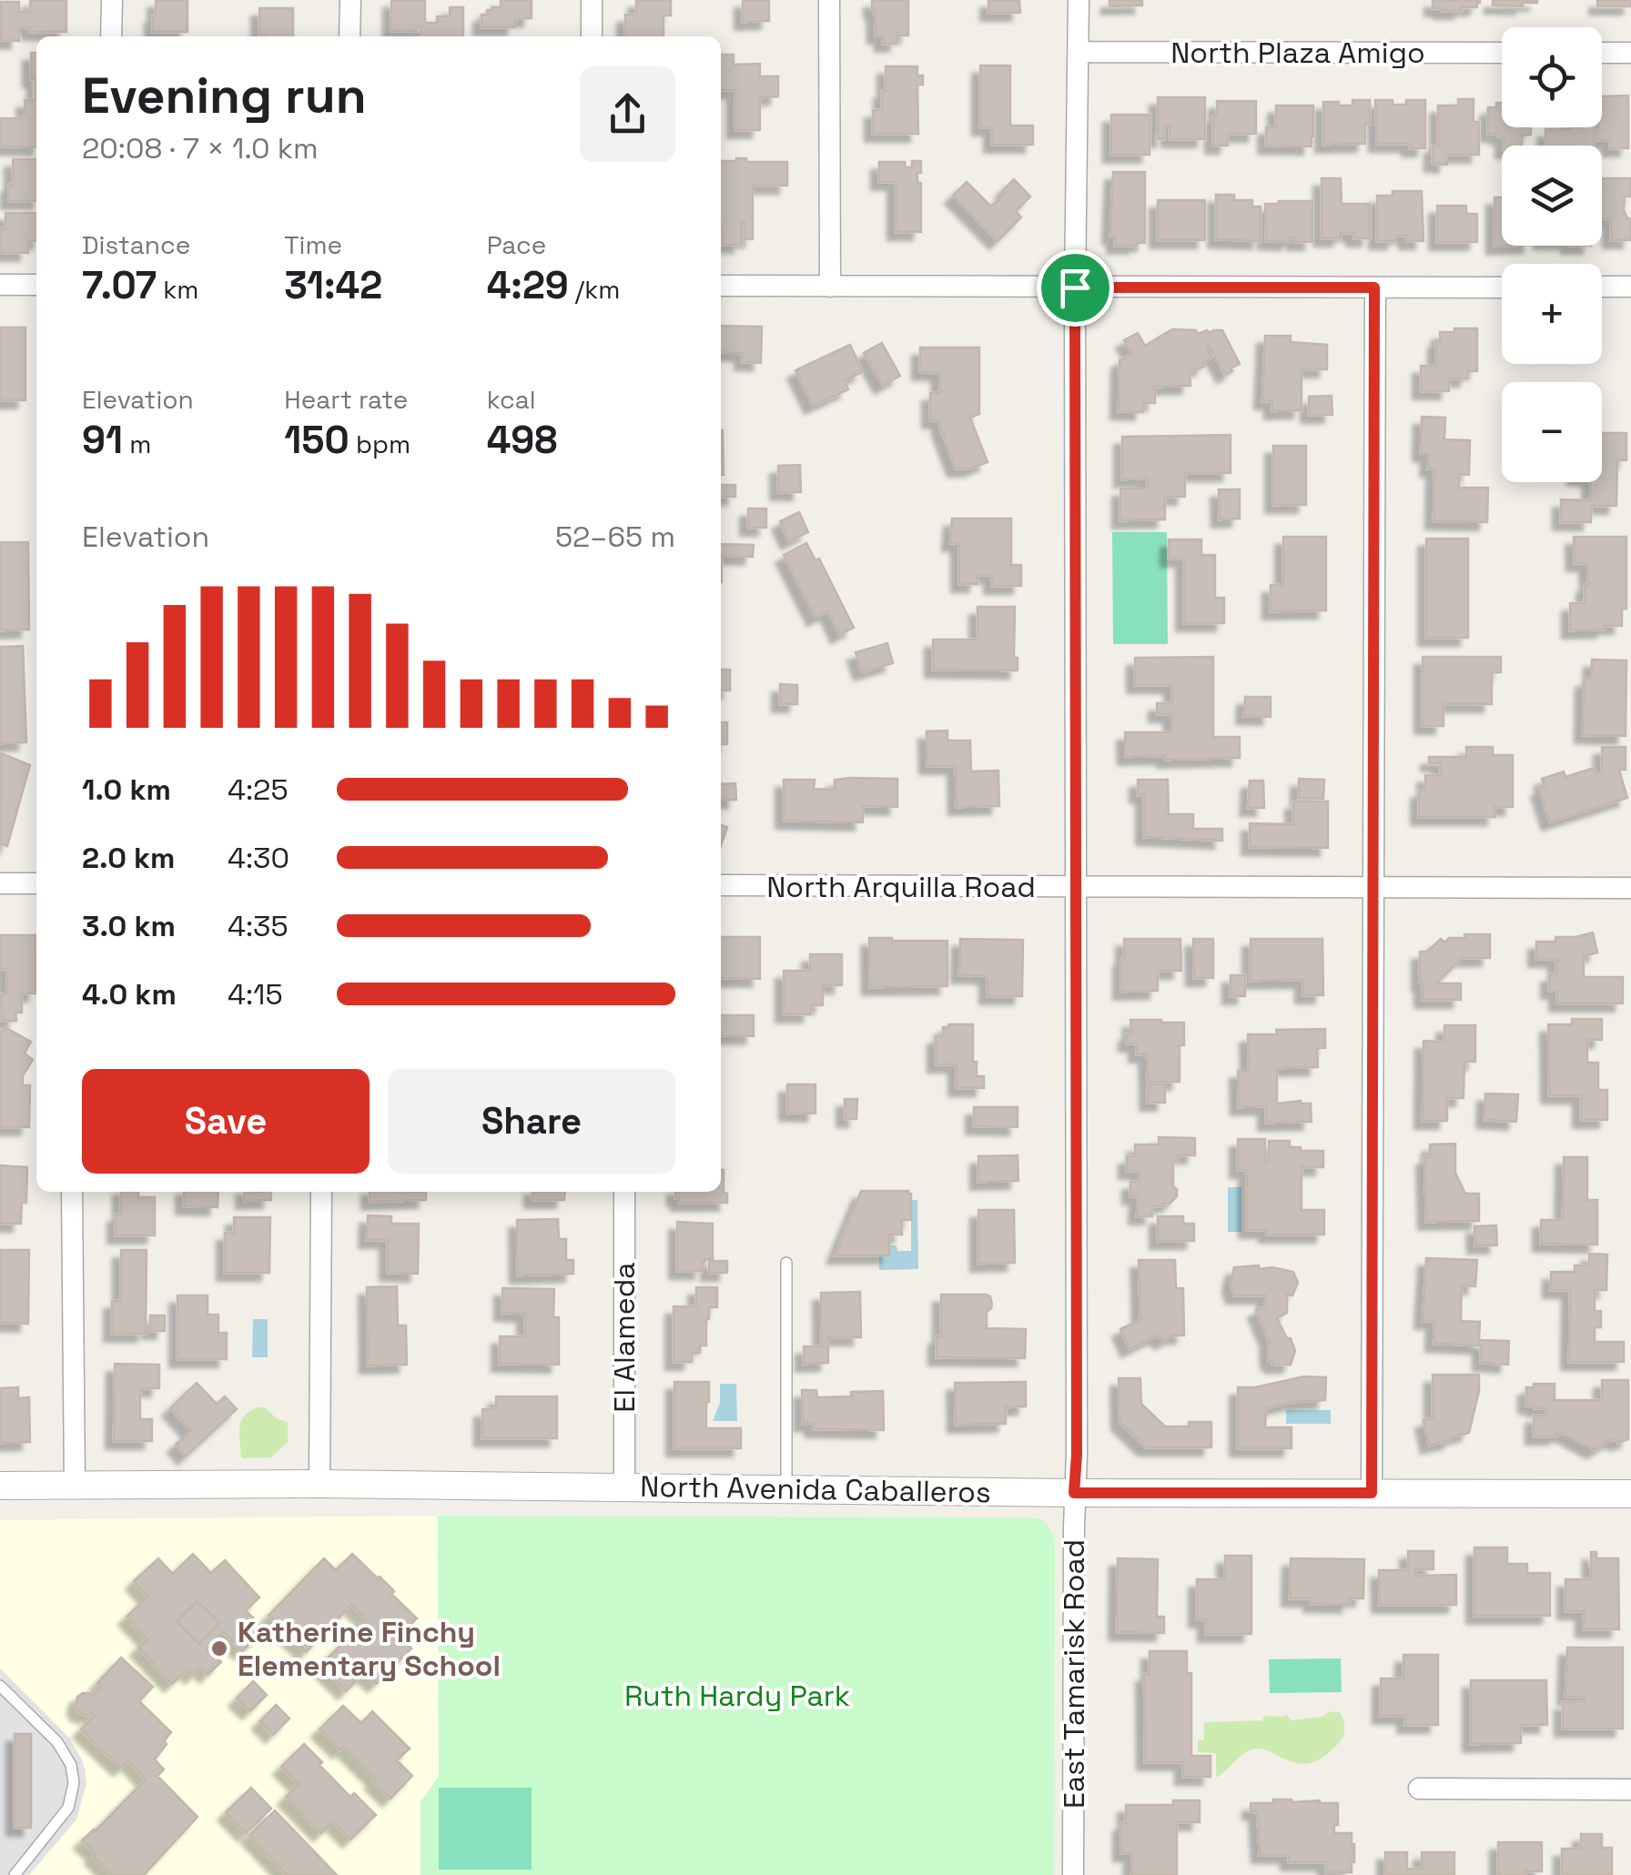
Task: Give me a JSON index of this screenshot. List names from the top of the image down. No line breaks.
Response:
{"streets":{"street":["North Plaza Amigo","North Arquilla Road","El Alameda","North Avenida Caballeros","East Tamarisk Road"]},"crossings":[["North Plaza Amigo","East Tamarisk Road"],["North Arquilla Road","East Tamarisk Road"],["El Alameda","North Avenida Caballeros"],["North Avenida Caballeros","East Tamarisk Road"]],"parks":["Ruth Hardy Park"],"places":["Katherine Finchy Elementary School"],"page":{"map_buttons":["+","−"],"heading":["Evening run","20:08 · 7 × 1.0 km"],"stats":[["Distance","7.07 km"],["Time","31:42"],["Pace","4:29 /km"],["Elevation","91 m"],["Heart rate","150 bpm"],["kcal","498"]],"chart":["Elevation","52–65 m"],"list":[{"name":"1.0 km","note":"4:25"},{"name":"2.0 km","note":"4:30"},{"name":"3.0 km","note":"4:35"},{"name":"4.0 km","note":"4:15"}],"buttons":["Save","Share"]}}
